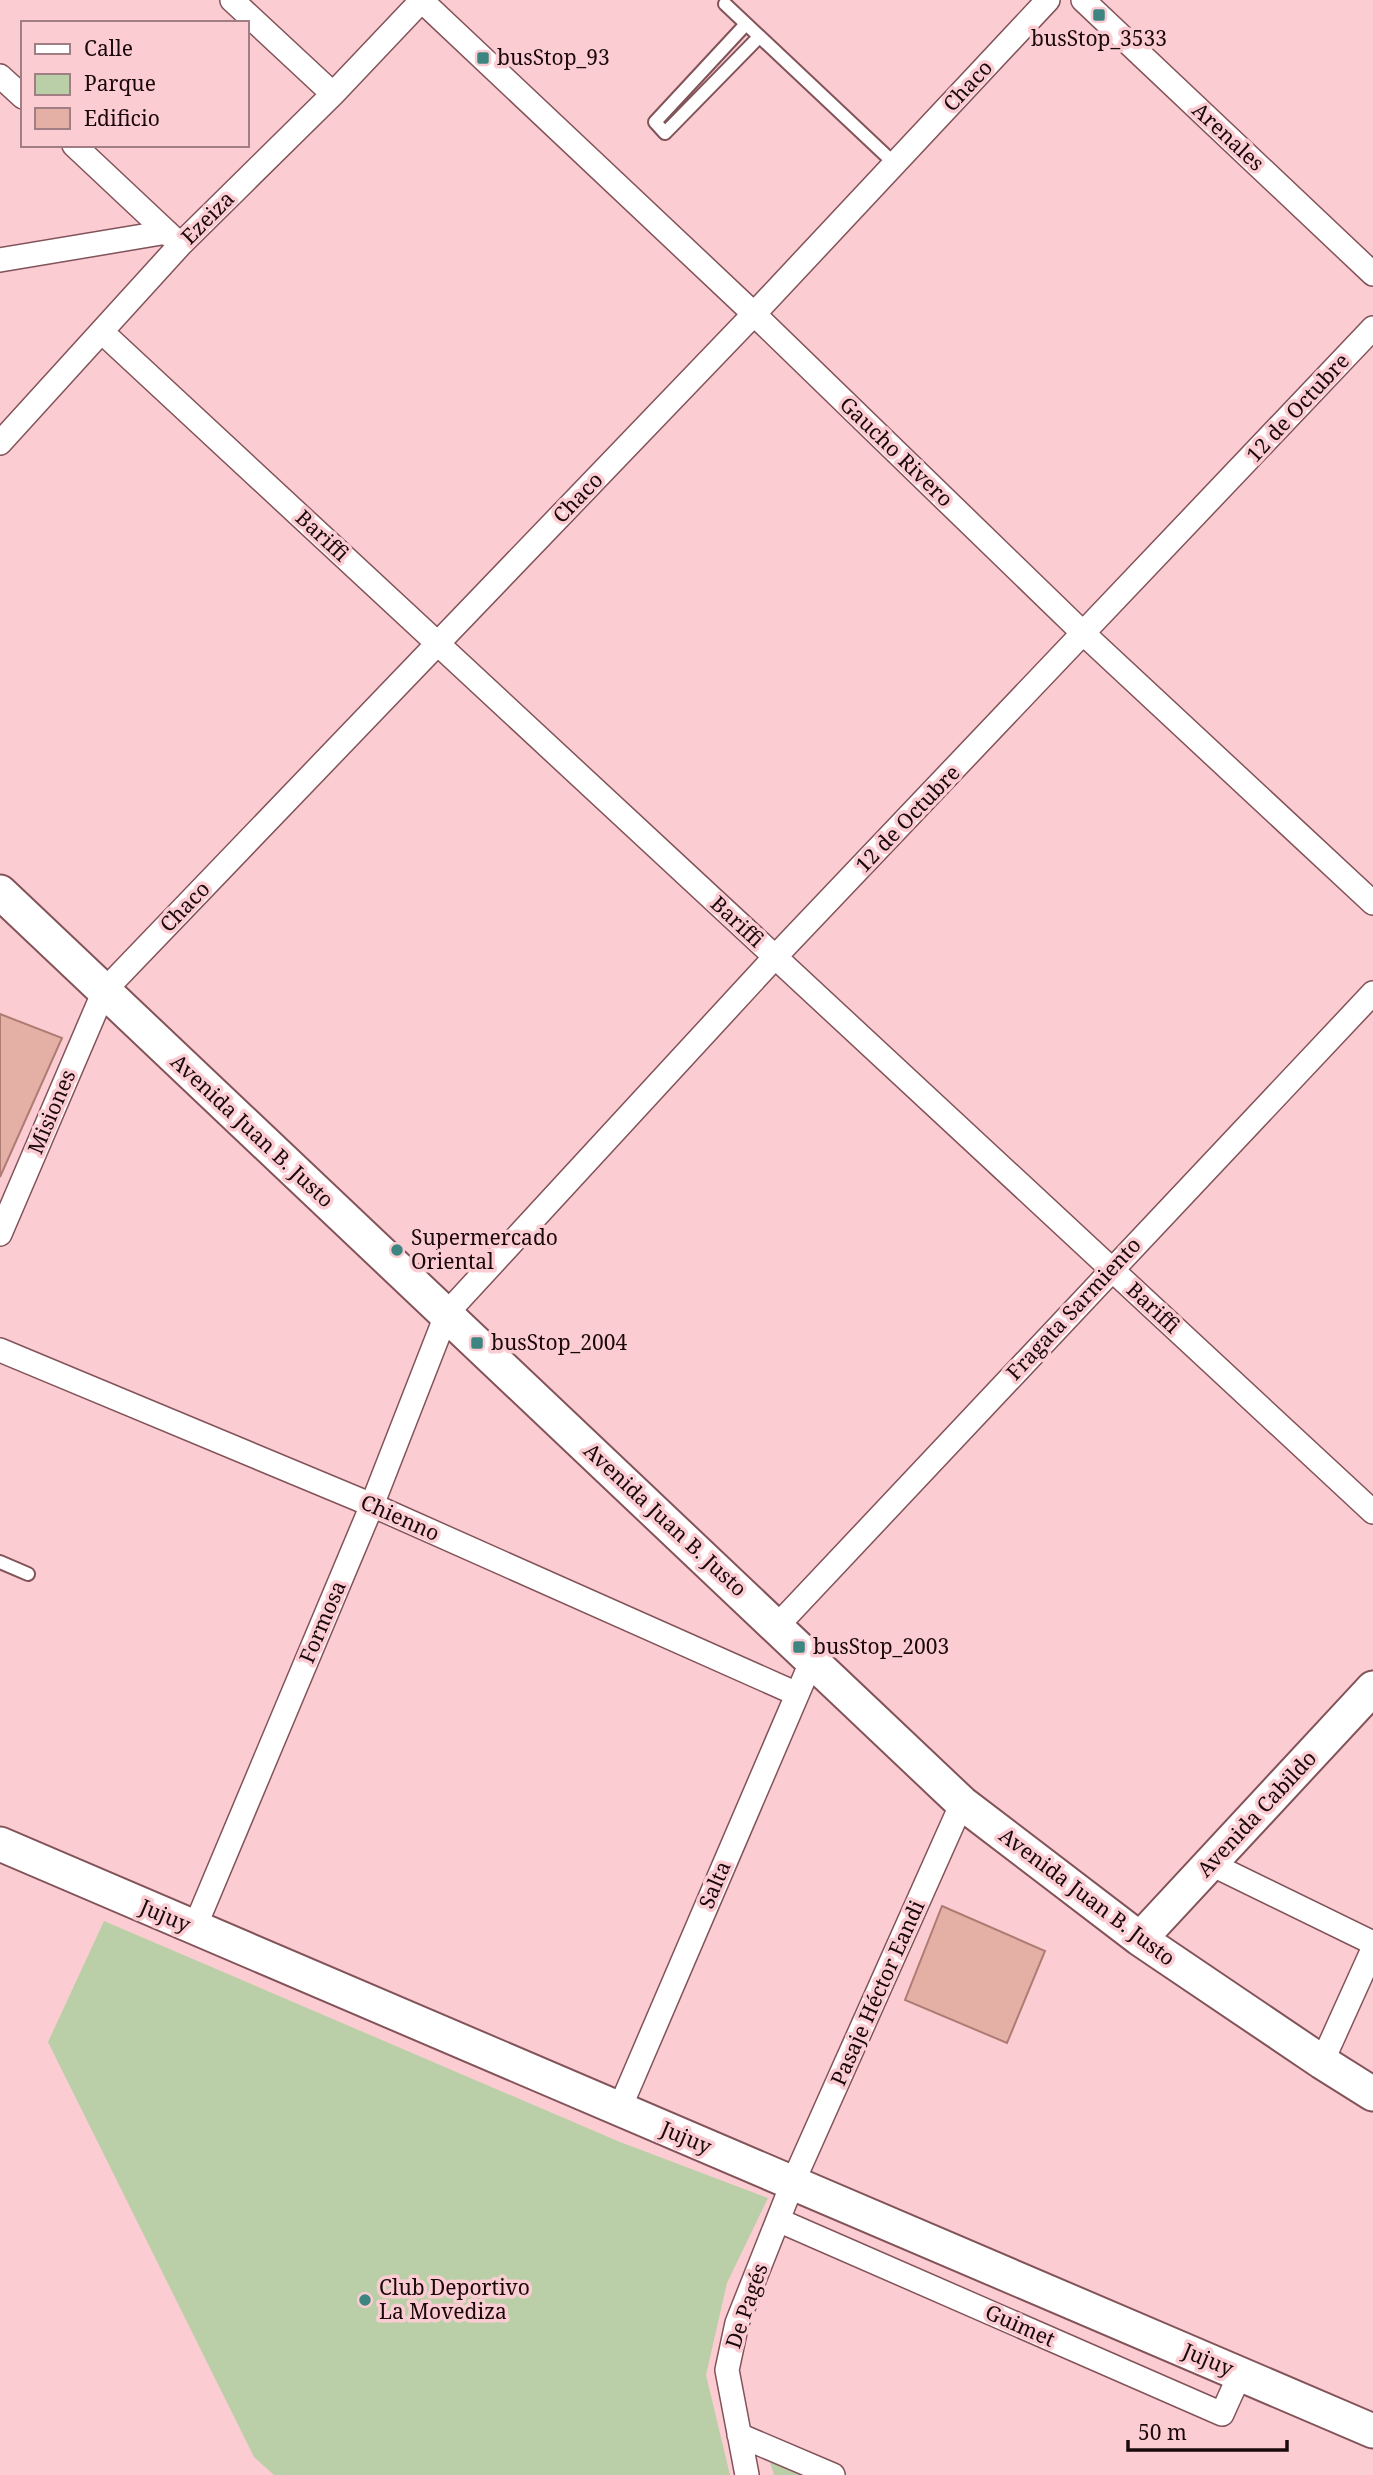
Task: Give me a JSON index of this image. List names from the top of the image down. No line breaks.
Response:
{"streets":{"street":["Chaco","Arenales","Ezeiza","12 de Octubre","Gaucho Rivero","Bariffi","Misiones","Avenida Juan B. Justo","Fragata Sarmiento","Chienno","Formosa","Avenida Cabildo","Salta","Jujuy","Pasaje Héctor Eandi","De Pagés","Guimet"]},"crossings":[["Chaco","Gaucho Rivero"],["Chaco","Bariffi"],["Chaco","Misiones"],["Chaco","Avenida Juan B. Justo"],["Ezeiza","Gaucho Rivero"],["Ezeiza","Bariffi"],["12 de Octubre","Gaucho Rivero"],["12 de Octubre","Bariffi"],["12 de Octubre","Avenida Juan B. Justo"],["12 de Octubre","Formosa"],["Bariffi","Fragata Sarmiento"],["Misiones","Avenida Juan B. Justo"],["Avenida Juan B. Justo","Fragata Sarmiento"],["Avenida Juan B. Justo","Formosa"],["Avenida Juan B. Justo","Avenida Cabildo"],["Avenida Juan B. Justo","Salta"],["Avenida Juan B. Justo","Pasaje Héctor Eandi"],["Chienno","Formosa"],["Chienno","Salta"],["Formosa","Jujuy"],["Salta","Jujuy"],["Jujuy","Pasaje Héctor Eandi"],["Jujuy","De Pagés"],["Jujuy","Guimet"],["Pasaje Héctor Eandi","De Pagés"],["De Pagés","Guimet"]],"places":{"transit":["busStop_3533","busStop_93","busStop_2004","busStop_2003"],"other":["Supermercado Oriental","Club Deportivo La Movediza"]},"legend":["Calle","Parque","Edificio"],"scale_bar":"50 m"}
